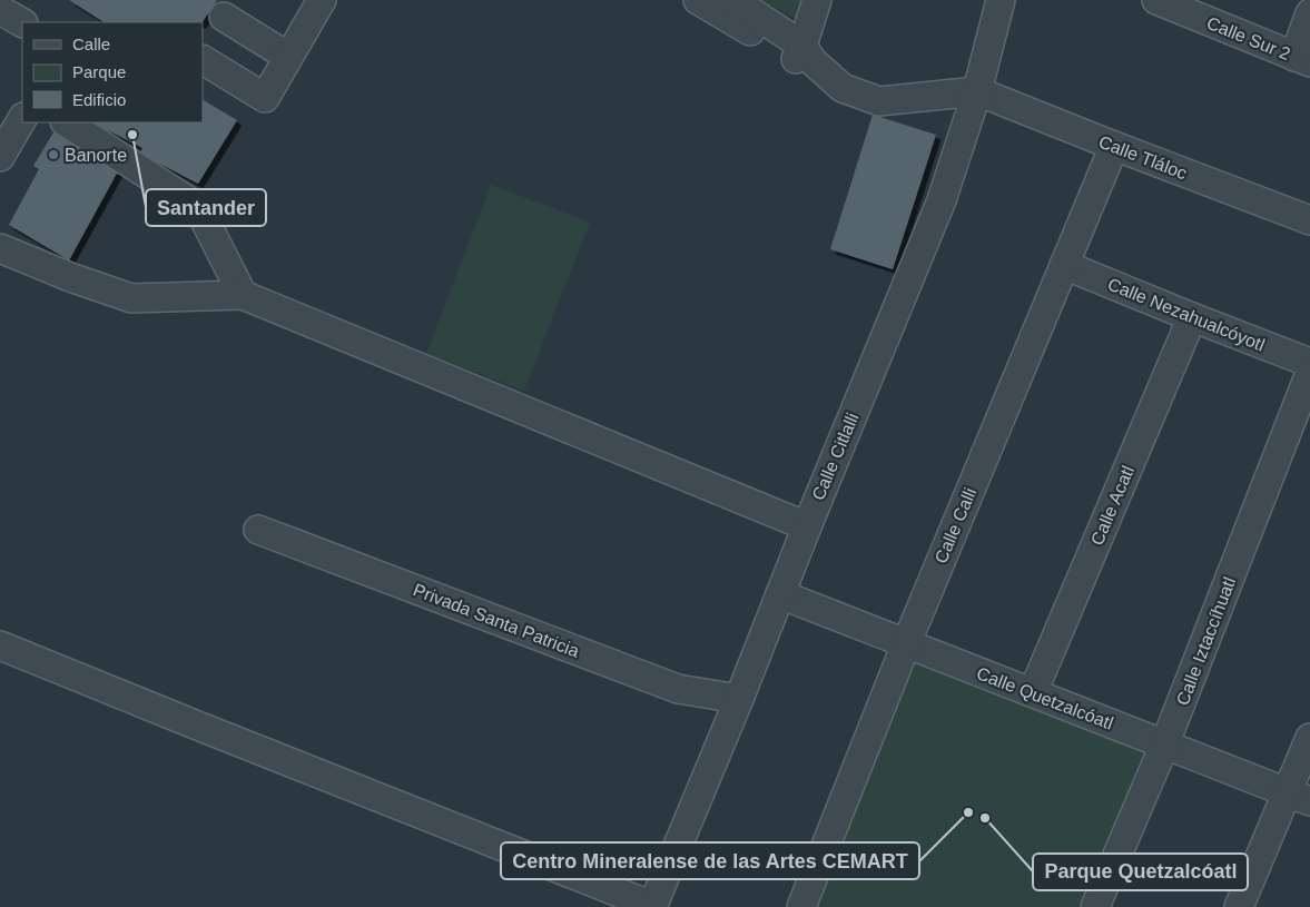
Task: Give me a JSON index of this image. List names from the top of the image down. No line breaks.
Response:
{"streets":{"street":["Calle Sur 2","Calle Tláloc","Calle Nezahualcóyotl","Calle Citlalli","Calle Acatl","Calle Calli","Privada Santa Patricia","Calle Iztaccíhuatl","Calle Quetzalcóatl"]},"crossings":[["Calle Tláloc","Calle Citlalli"],["Calle Tláloc","Calle Calli"],["Calle Nezahualcóyotl","Calle Acatl"],["Calle Nezahualcóyotl","Calle Calli"],["Calle Citlalli","Privada Santa Patricia"],["Calle Citlalli","Calle Quetzalcóatl"],["Calle Acatl","Calle Quetzalcóatl"],["Calle Calli","Calle Quetzalcóatl"],["Calle Iztaccíhuatl","Calle Quetzalcóatl"]],"places":["Santander","Banorte","Centro Mineralense de las Artes CEMART","Parque Quetzalcóatl"],"legend":["Calle","Parque","Edificio"]}
